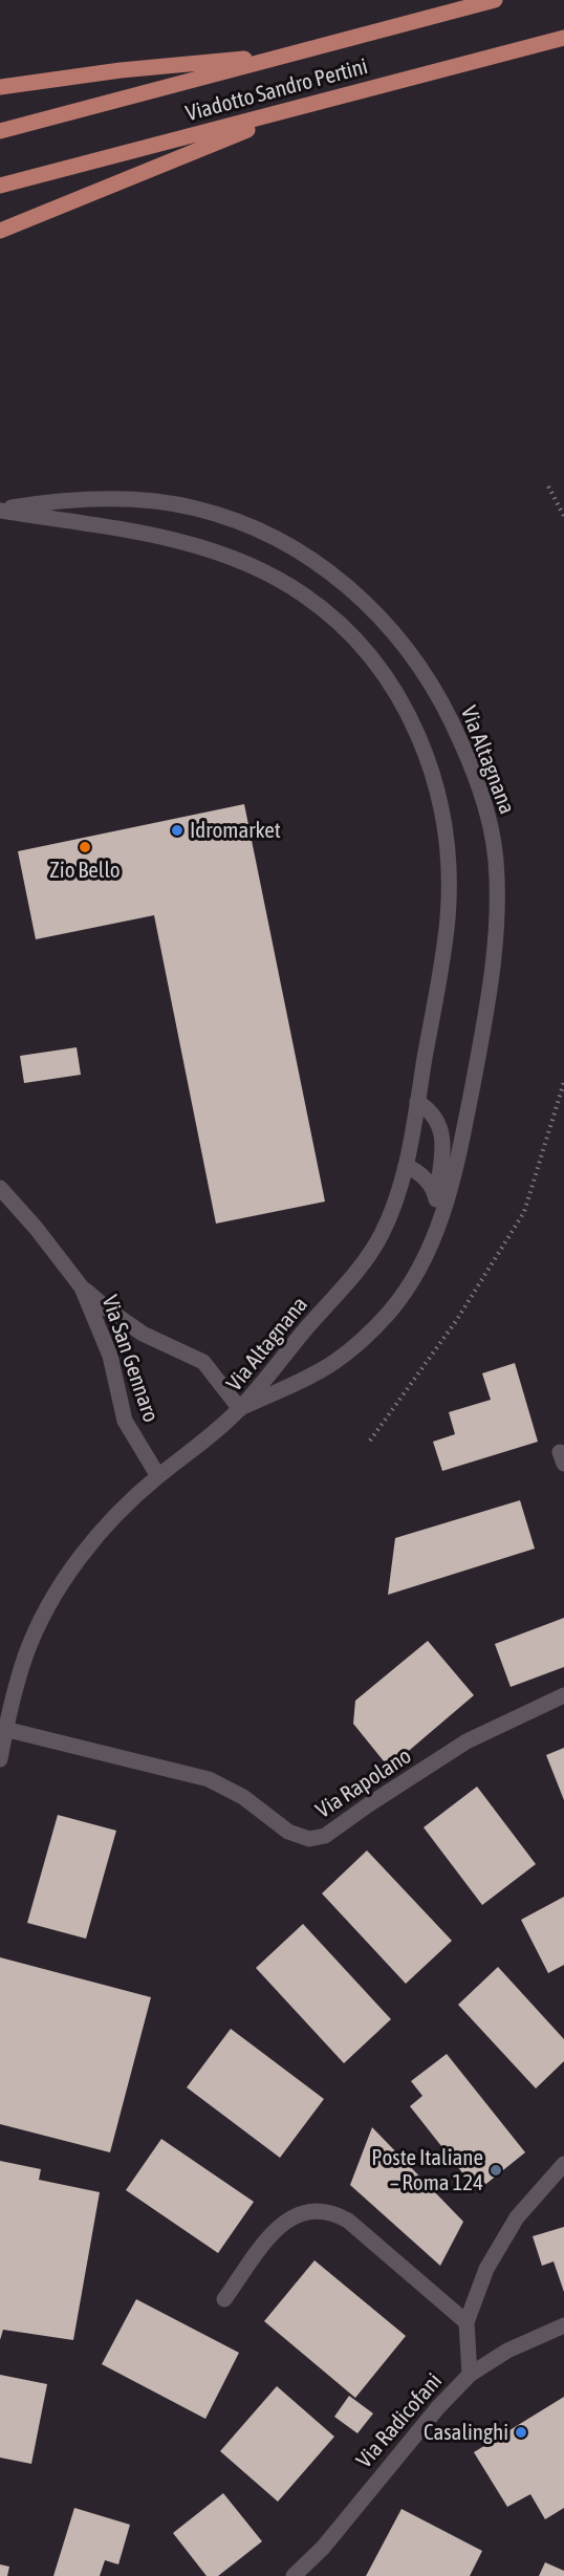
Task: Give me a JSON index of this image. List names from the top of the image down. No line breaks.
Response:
{"streets":{"main road":["Viadotto Sandro Pertini"],"street":["Via Altagnana","Via San Gennaro","Via Rapolano","Via Radicofani"]},"crossings":[["Via Altagnana","Via San Gennaro"]],"places":["Idromarket","Zio Bello","Poste Italiane – Roma 124","Casalinghi"]}
